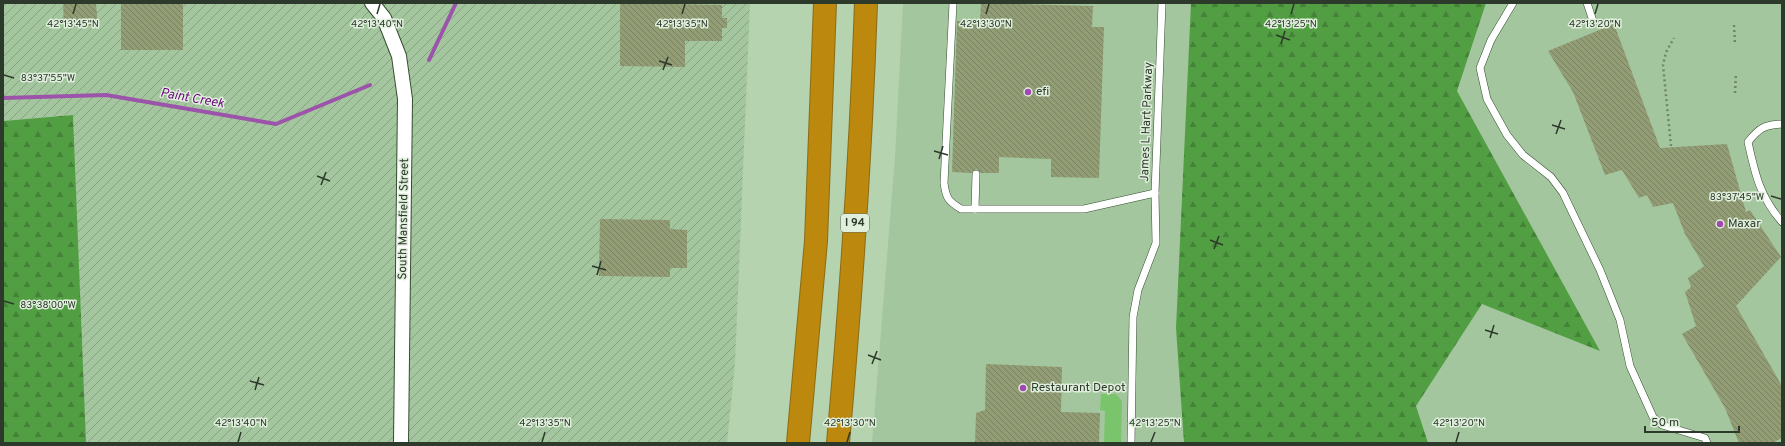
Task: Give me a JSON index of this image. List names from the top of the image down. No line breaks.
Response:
{"streets":{"highway":["I 94"],"street":["South Mansfield Street"],"lane":["James L Hart Parkway"]},"water":["Paint Creek"],"places":["efi","Maxar","Restaurant Depot"],"scale_bar":"50 m","coordinates":["42°13'45\"N","42°13'40\"N","42°13'35\"N","42°13'30\"N","42°13'25\"N","42°13'20\"N","83°37'55\"W","83°37'45\"W","83°38'00\"W"]}
